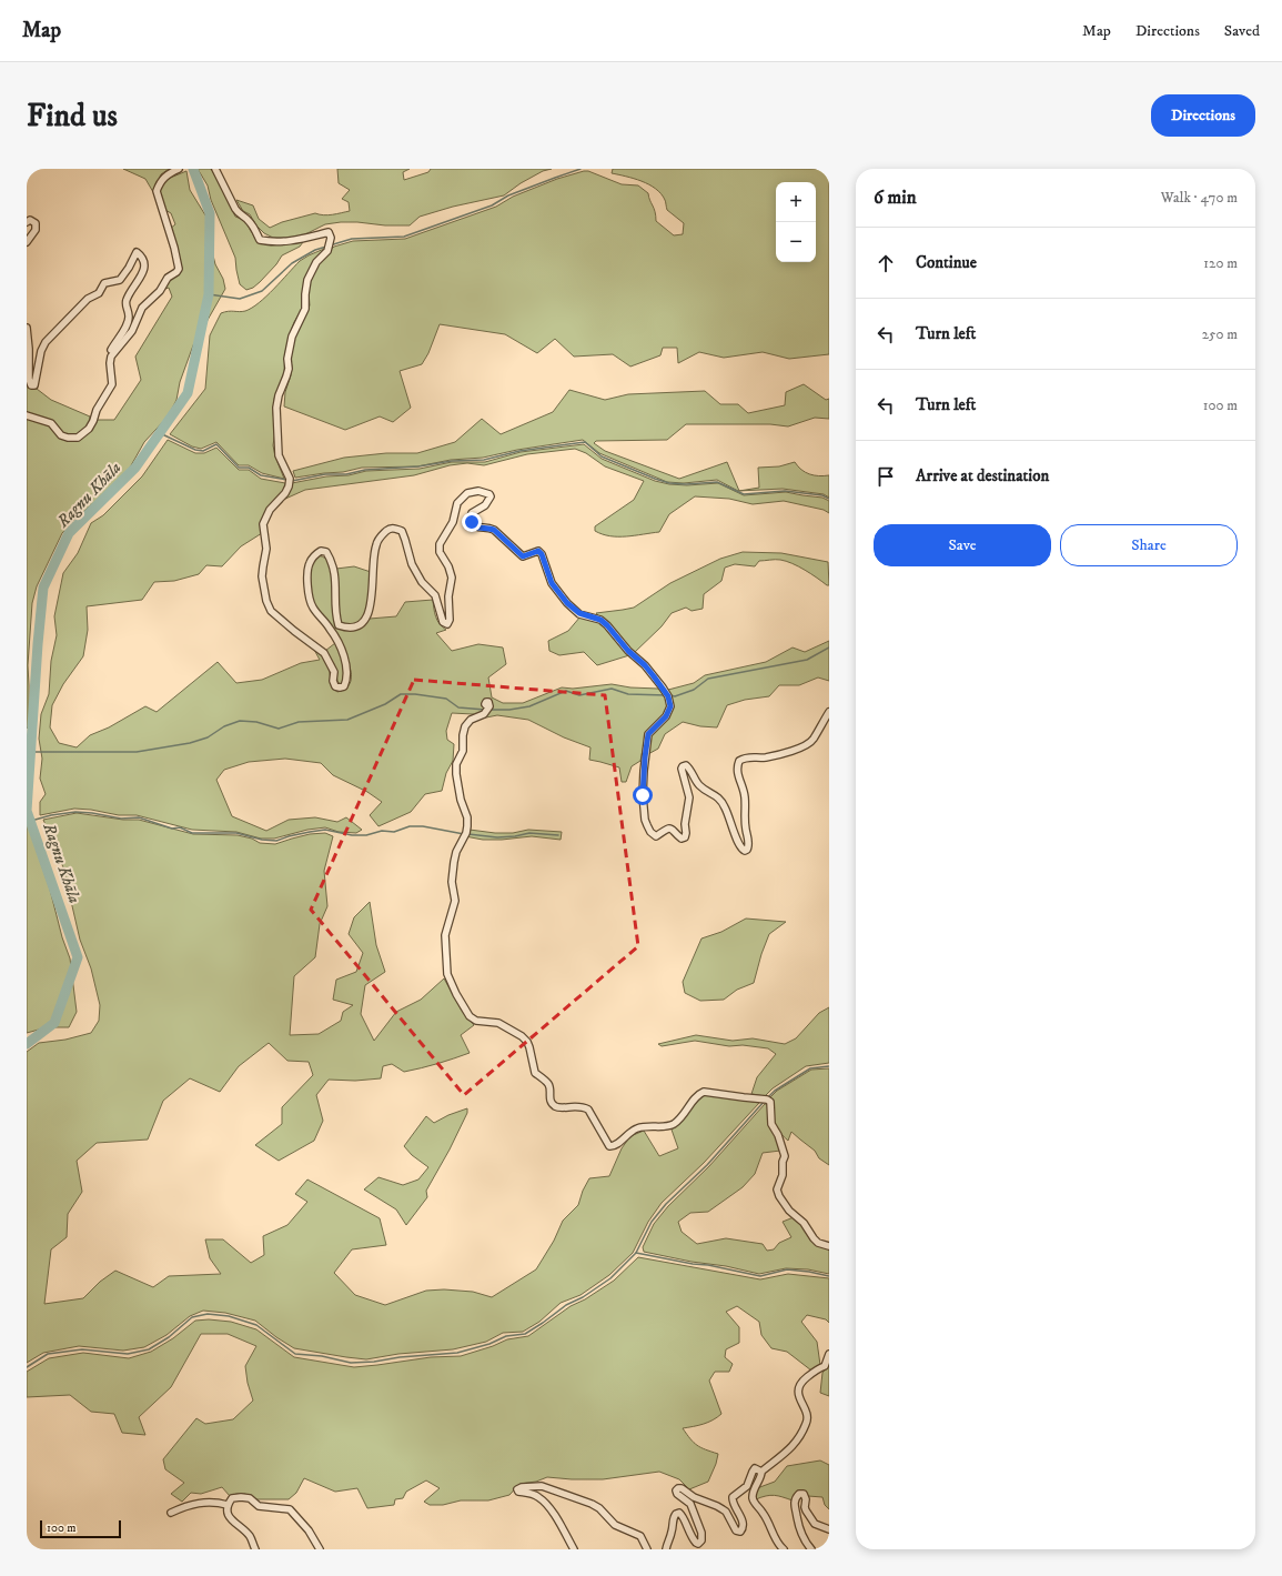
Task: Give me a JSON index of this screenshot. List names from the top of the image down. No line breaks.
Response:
{"water":["Ragnu Khāla"],"scale_bar":"100 m","page":{"header":"Map","nav":["Map","Directions","Saved"],"buttons":["Directions",["Save","Share"]],"title":"Find us","heading":["6 min","Walk · 470 m"],"map_buttons":["+","−"],"list":[["Continue","120 m"],["Turn left","250 m"],["Turn left","100 m"],"Arrive at destination"],"scale":"100 m"}}
